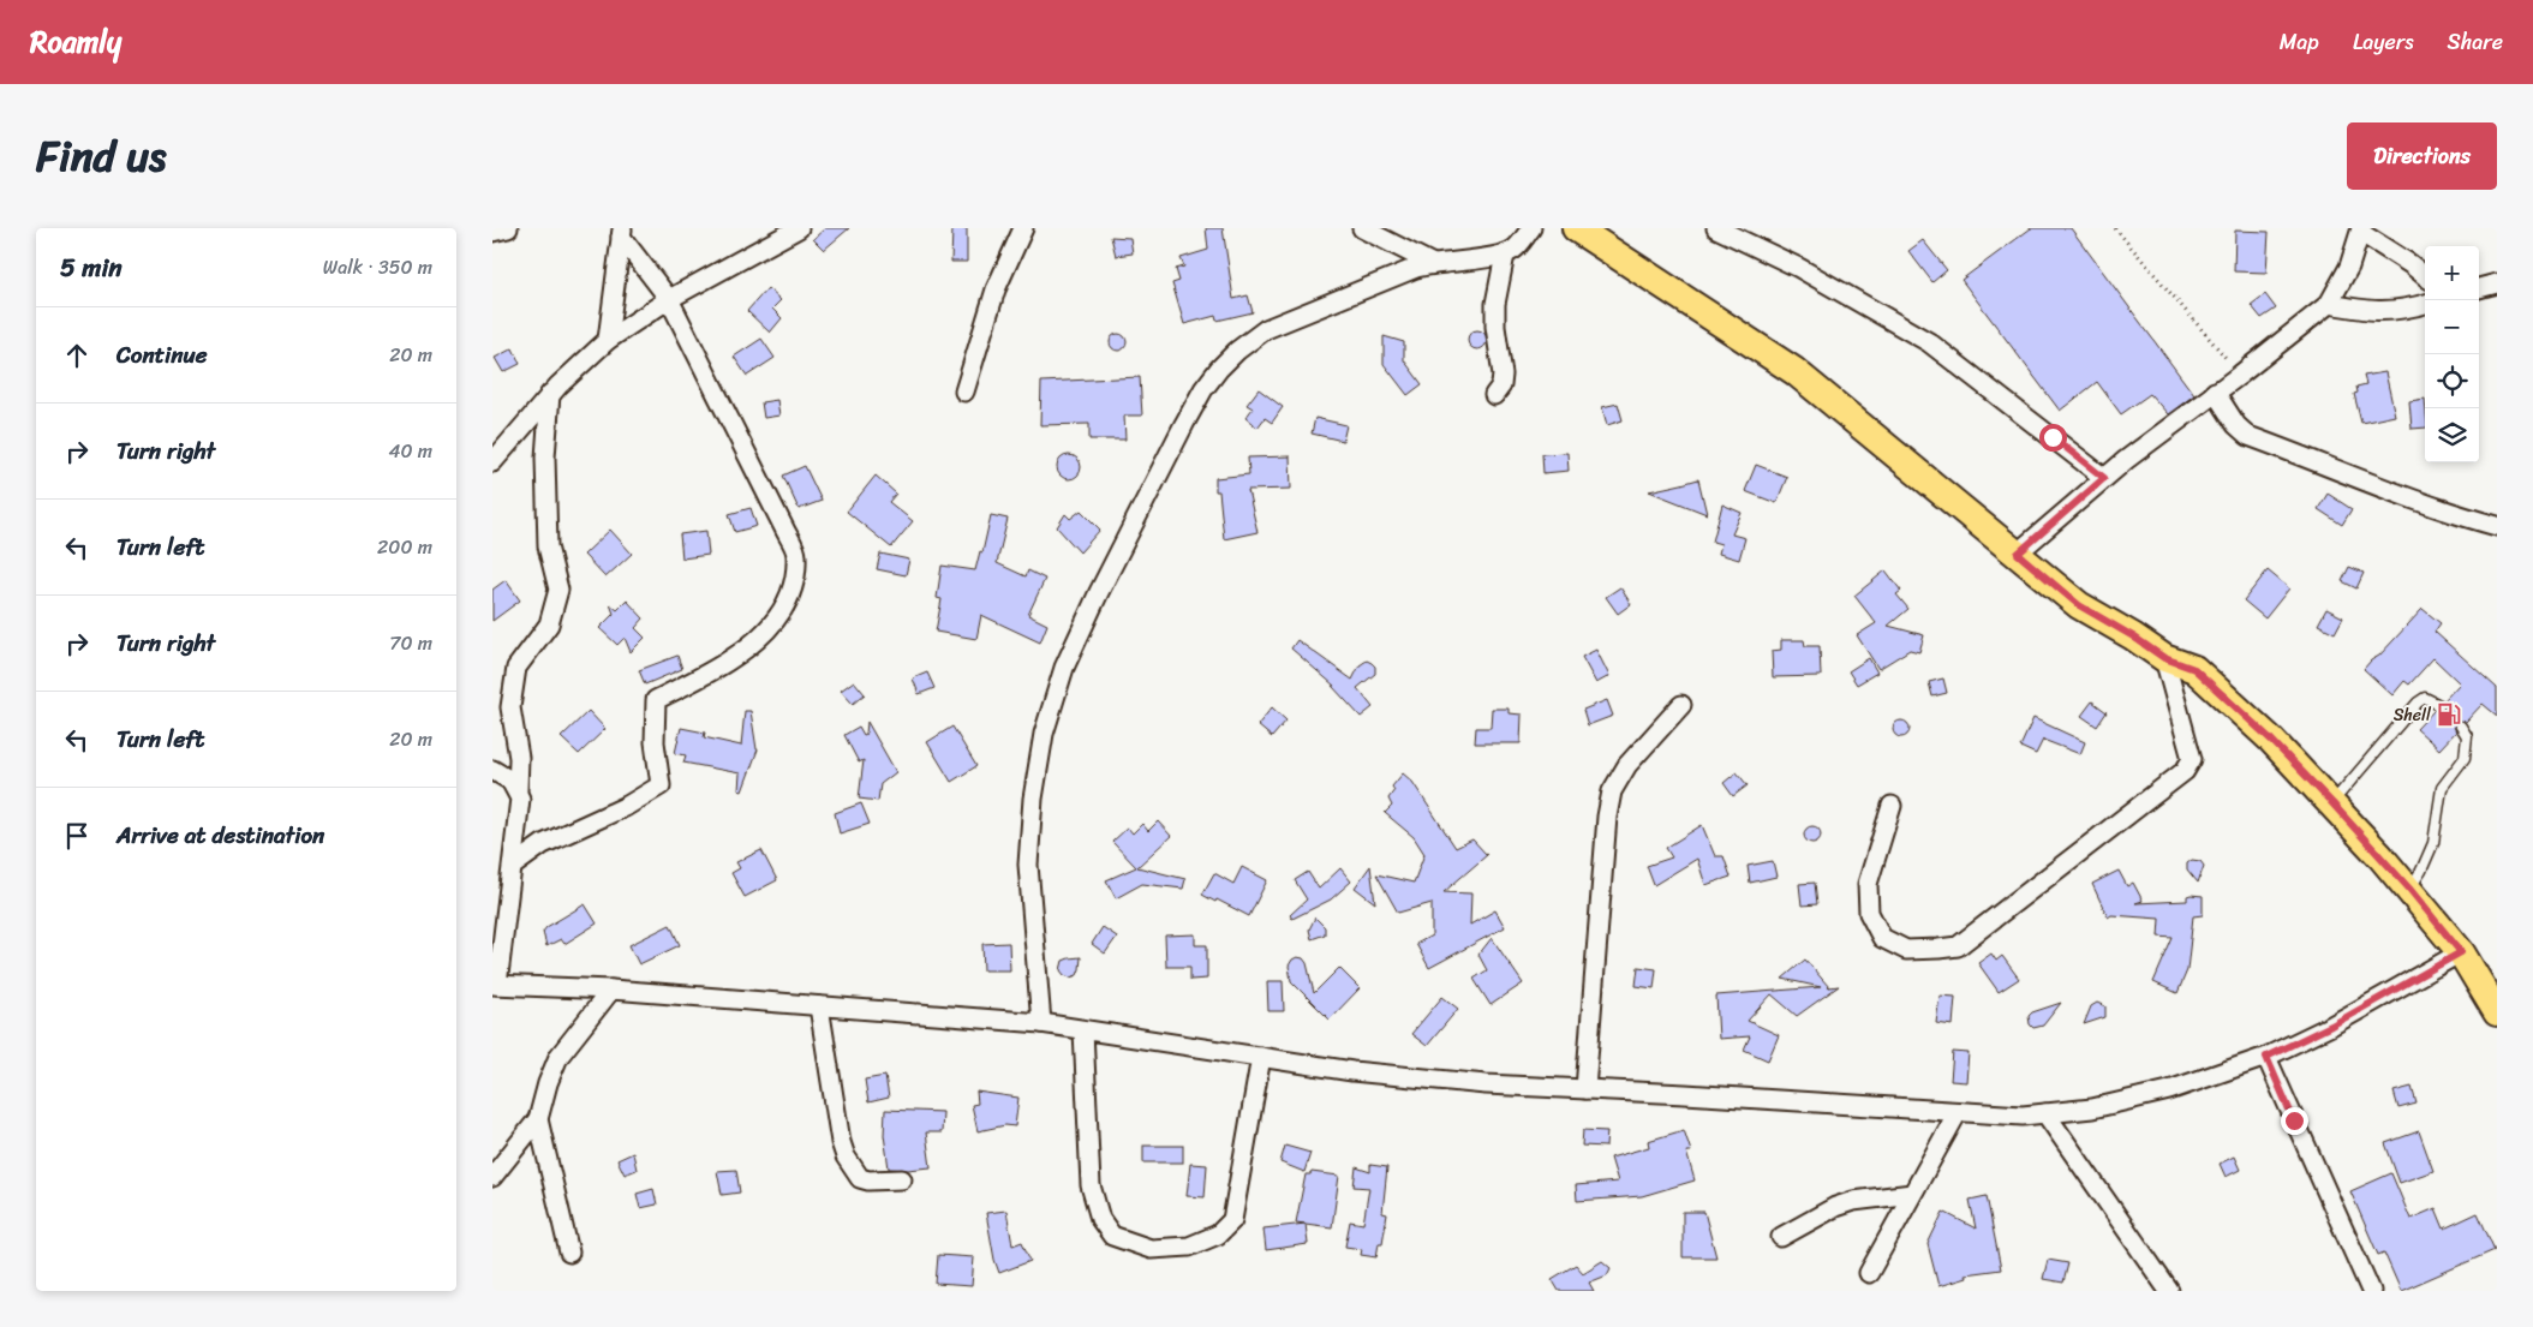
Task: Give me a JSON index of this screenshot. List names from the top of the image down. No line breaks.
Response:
{"places":{"fuel station":["Shell"]},"page":{"header":"Roamly","nav":["Map","Layers","Share"],"title":"Find us","buttons":"Directions","heading":["5 min","Walk · 350 m"],"map_buttons":["+","−"],"list":[["Continue","20 m"],["Turn right","40 m"],["Turn left","200 m"],["Turn right","70 m"],["Turn left","20 m"],"Arrive at destination"]}}
